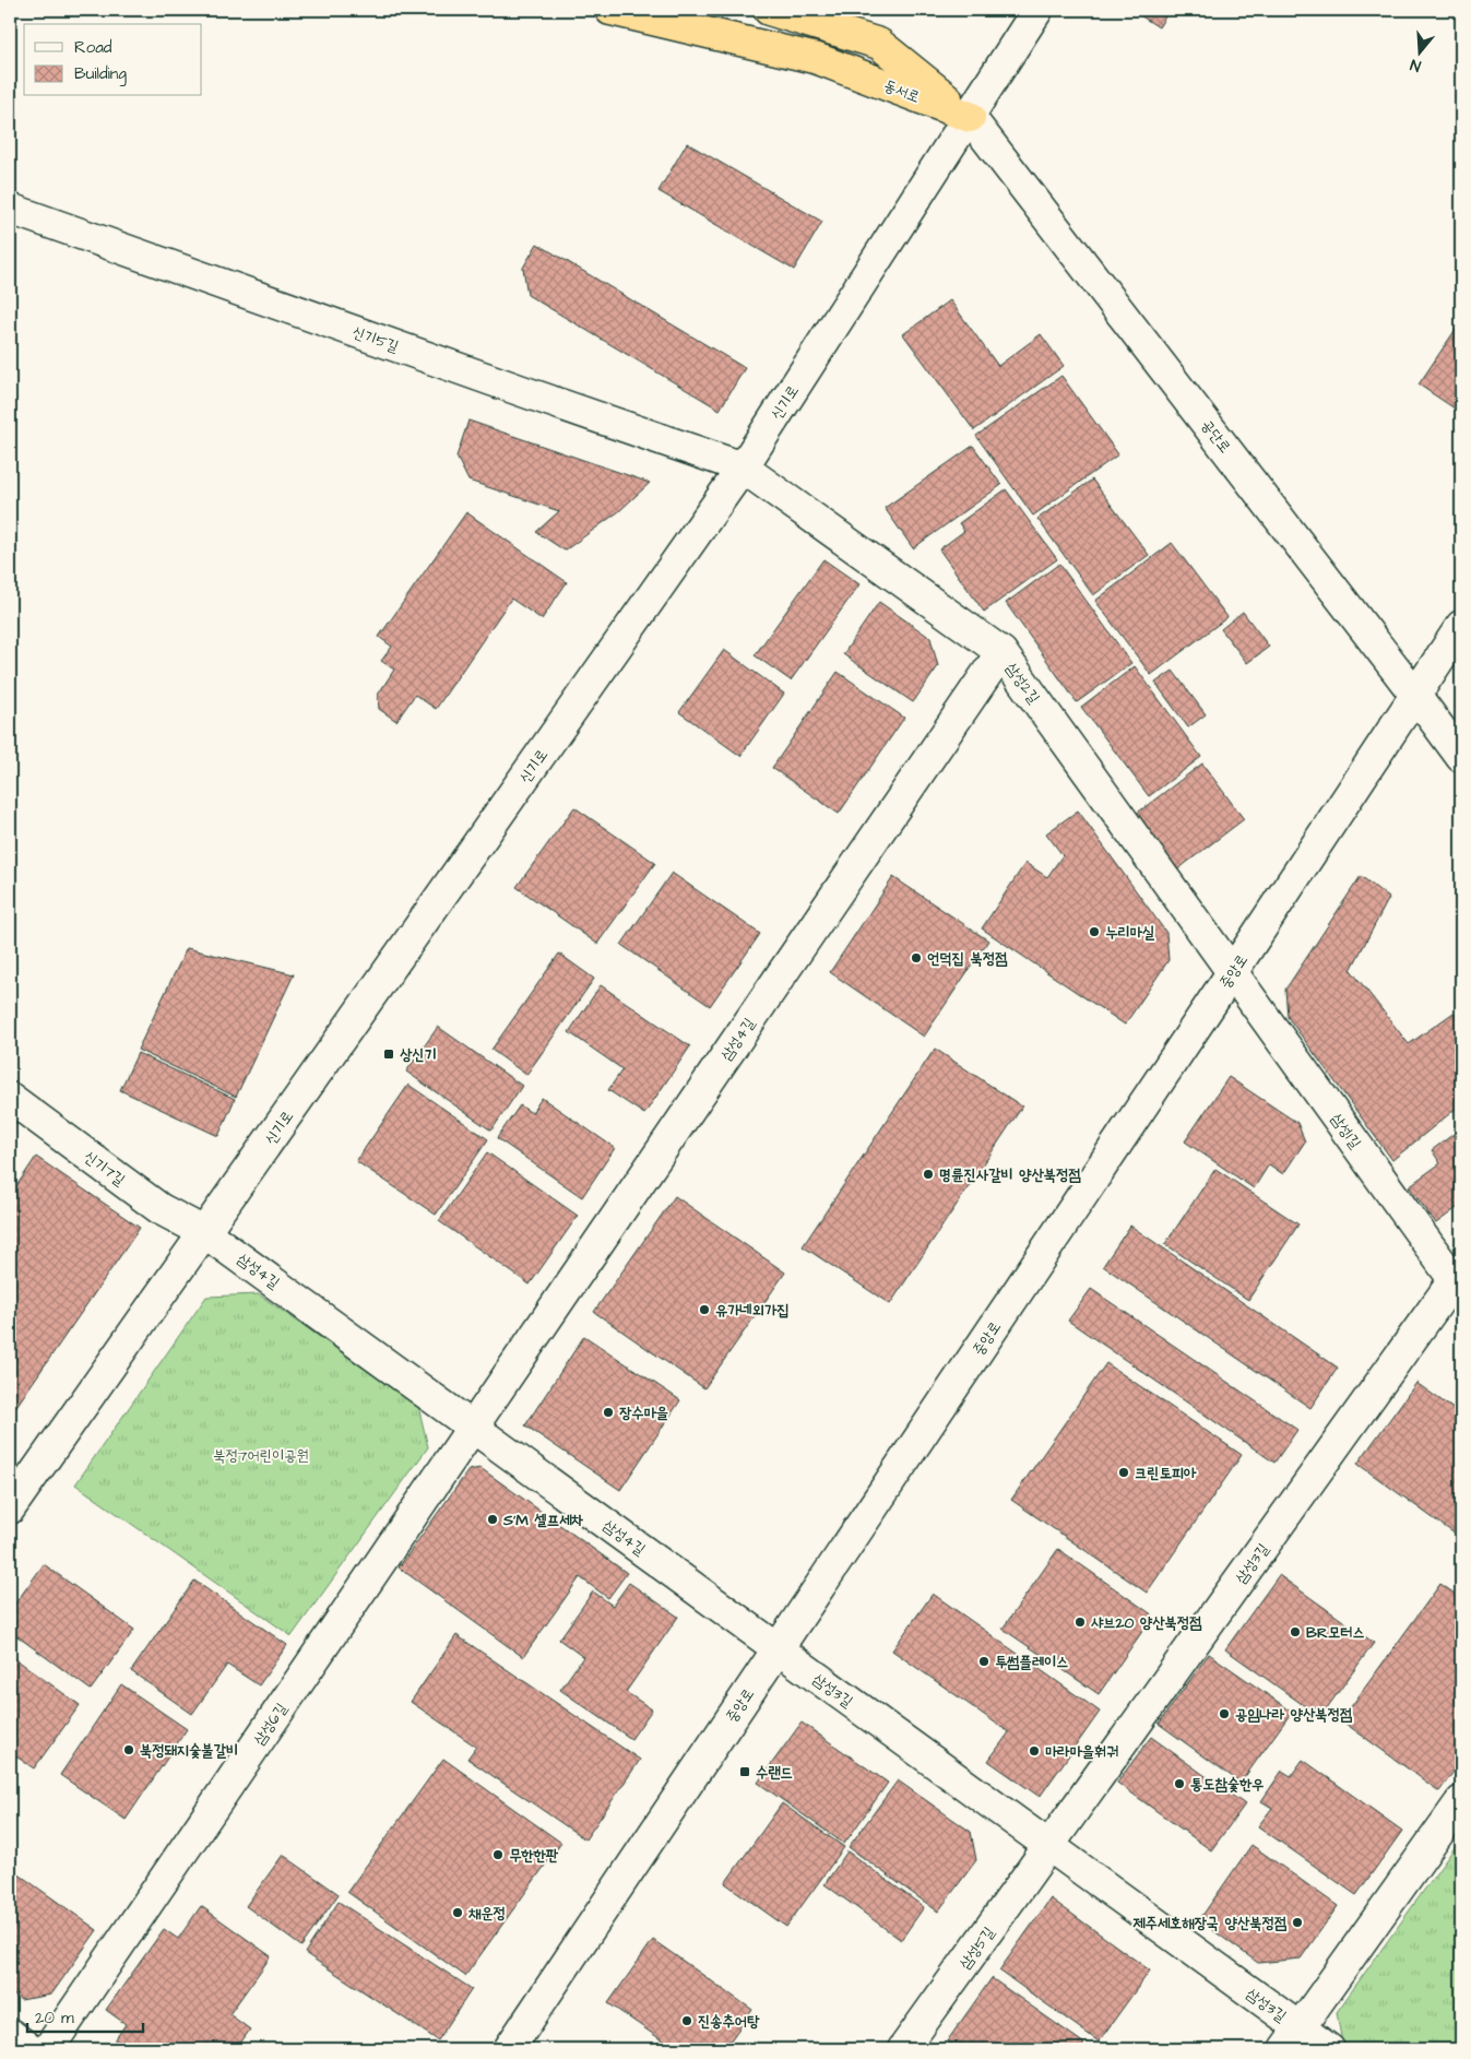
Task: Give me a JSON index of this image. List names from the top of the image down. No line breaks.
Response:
{"streets":{"highway":["동서로"],"street":["신기5길","신기로","공단로","삼성2길","중앙로","삼성4길","삼성1길","신기7길","삼성3길","삼성6길","삼성5길"]},"crossings":[["동서로","신기로"],["동서로","공단로"],["신기5길","신기로"],["신기5길","삼성2길"],["신기로","공단로"],["신기로","삼성2길"],["신기로","삼성4길"],["신기로","신기7길"],["공단로","중앙로"],["삼성2길","중앙로"],["삼성2길","삼성4길"],["삼성2길","삼성1길"],["중앙로","삼성4길"],["중앙로","삼성1길"],["중앙로","삼성3길"],["삼성4길","신기7길"],["삼성4길","삼성3길"],["삼성4길","삼성6길"],["삼성1길","삼성3길"],["삼성3길","삼성5길"]],"parks":["북정7어린이공원"],"places":{"other":["누리마실","언덕집 북정점","명륜진사갈비 양산북정점","유가네외가집","장수마을","크린토피아","S'M 셀프세차","샤브20 양산북정점","BR모터스","투썸플레이스","공임나라 양산북정점","북정돼지숯불갈비","마라마을훠궈","통도참숯한우","무한한판","채운정","제주세호해장국 양산북정점","진송추어탕"],"transit":["상신기","수랜드"]},"legend":["Road","Building"],"scale_bar":"20 m","north":"bottom"}
